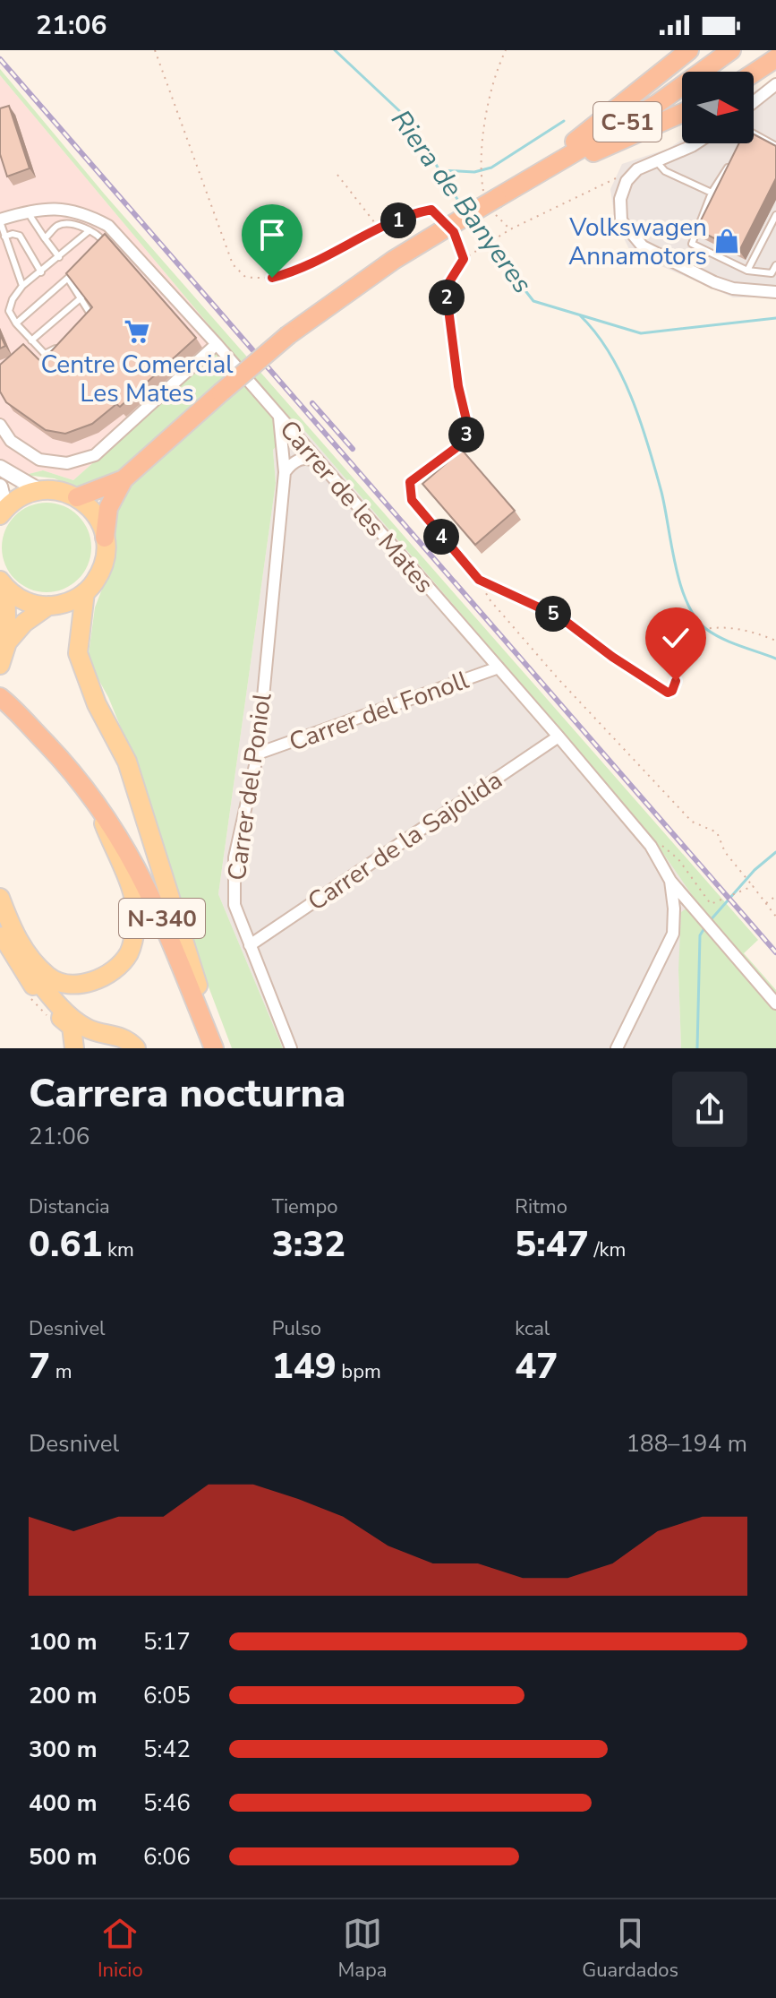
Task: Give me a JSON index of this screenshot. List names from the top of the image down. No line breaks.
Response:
{"streets":{"highway":["C-51","N-340"],"street":["Carrer de les Mates","Carrer del Fonoll","Carrer del Poniol","Carrer de la Sajolida"]},"crossings":[["Carrer de les Mates","Carrer del Fonoll"],["Carrer de les Mates","Carrer del Poniol"],["Carrer de les Mates","Carrer de la Sajolida"],["Carrer del Fonoll","Carrer del Poniol"],["Carrer del Poniol","Carrer de la Sajolida"]],"water":["Riera de Banyeres"],"places":{"shop":["Volkswagen Annamotors"],"supermarket":["Centre Comercial Les Mates"]},"north":"right","page":{"status":"21:06","pins":["1","2","3","4","5"],"heading":["Carrera nocturna","21:06"],"stats":[["Distancia","0.61 km"],["Tiempo","3:32"],["Ritmo","5:47 /km"],["Desnivel","7 m"],["Pulso","149 bpm"],["kcal","47"]],"chart":["Desnivel","188–194 m"],"list":[{"name":"100 m","note":"5:17"},{"name":"200 m","note":"6:05"},{"name":"300 m","note":"5:42"},{"name":"400 m","note":"5:46"},{"name":"500 m","note":"6:06"}],"tabs":["Inicio","Mapa","Guardados"]}}
